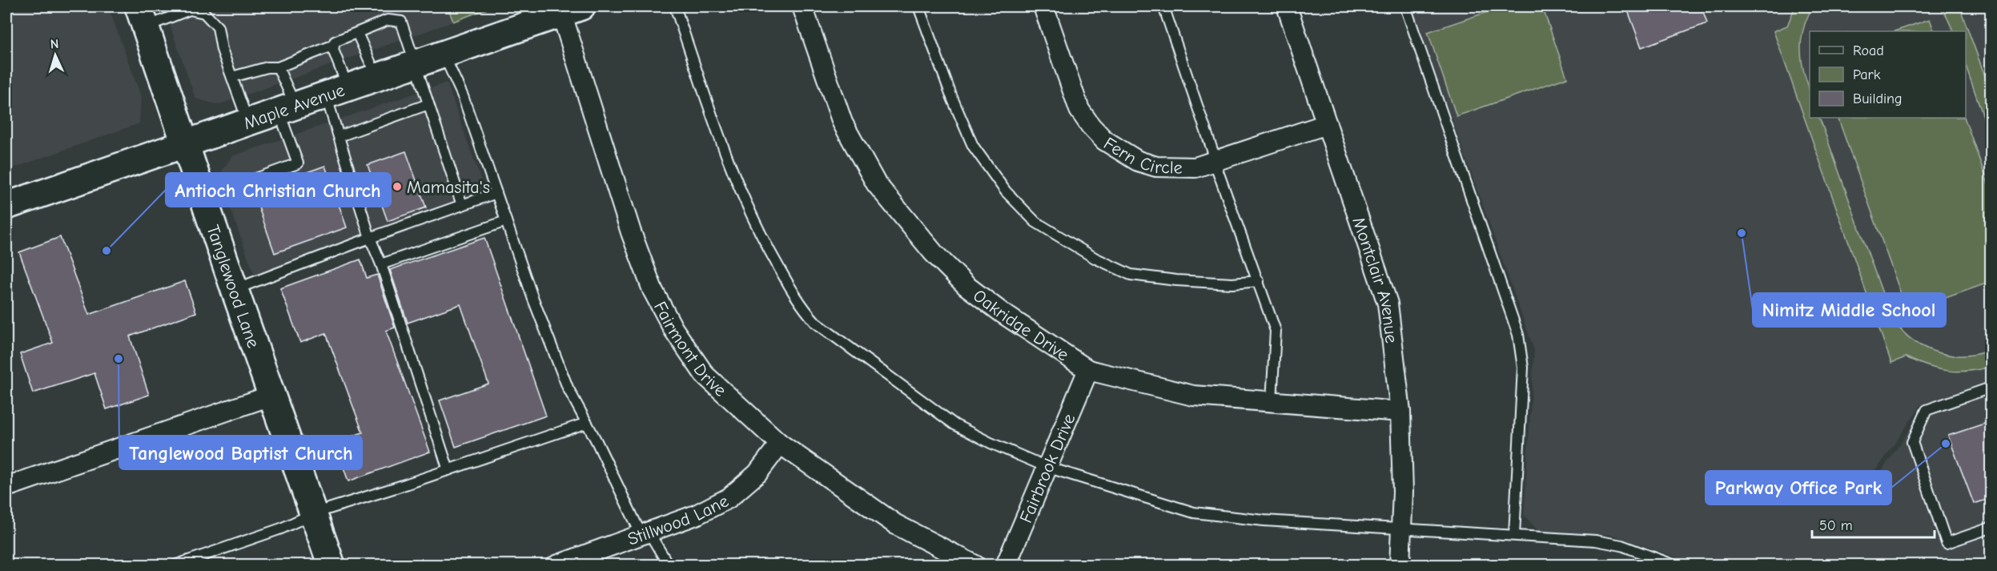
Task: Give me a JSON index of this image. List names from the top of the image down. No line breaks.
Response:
{"streets":{"main road":["Maple Avenue","Tanglewood Lane"],"street":["Fern Circle","Montclair Avenue","Oakridge Drive","Fairmont Drive","Fairbrook Drive","Stillwood Lane"]},"crossings":[["Maple Avenue","Tanglewood Lane"],["Maple Avenue","Fairmont Drive"],["Fern Circle","Montclair Avenue"],["Montclair Avenue","Oakridge Drive"],["Oakridge Drive","Fairbrook Drive"],["Fairmont Drive","Stillwood Lane"]],"places":["Mamasita's","Nimitz Middle School","Antioch Christian Church","Tanglewood Baptist Church","Parkway Office Park"],"legend":["Road","Park","Building"],"scale_bar":"50 m","north":"top"}
